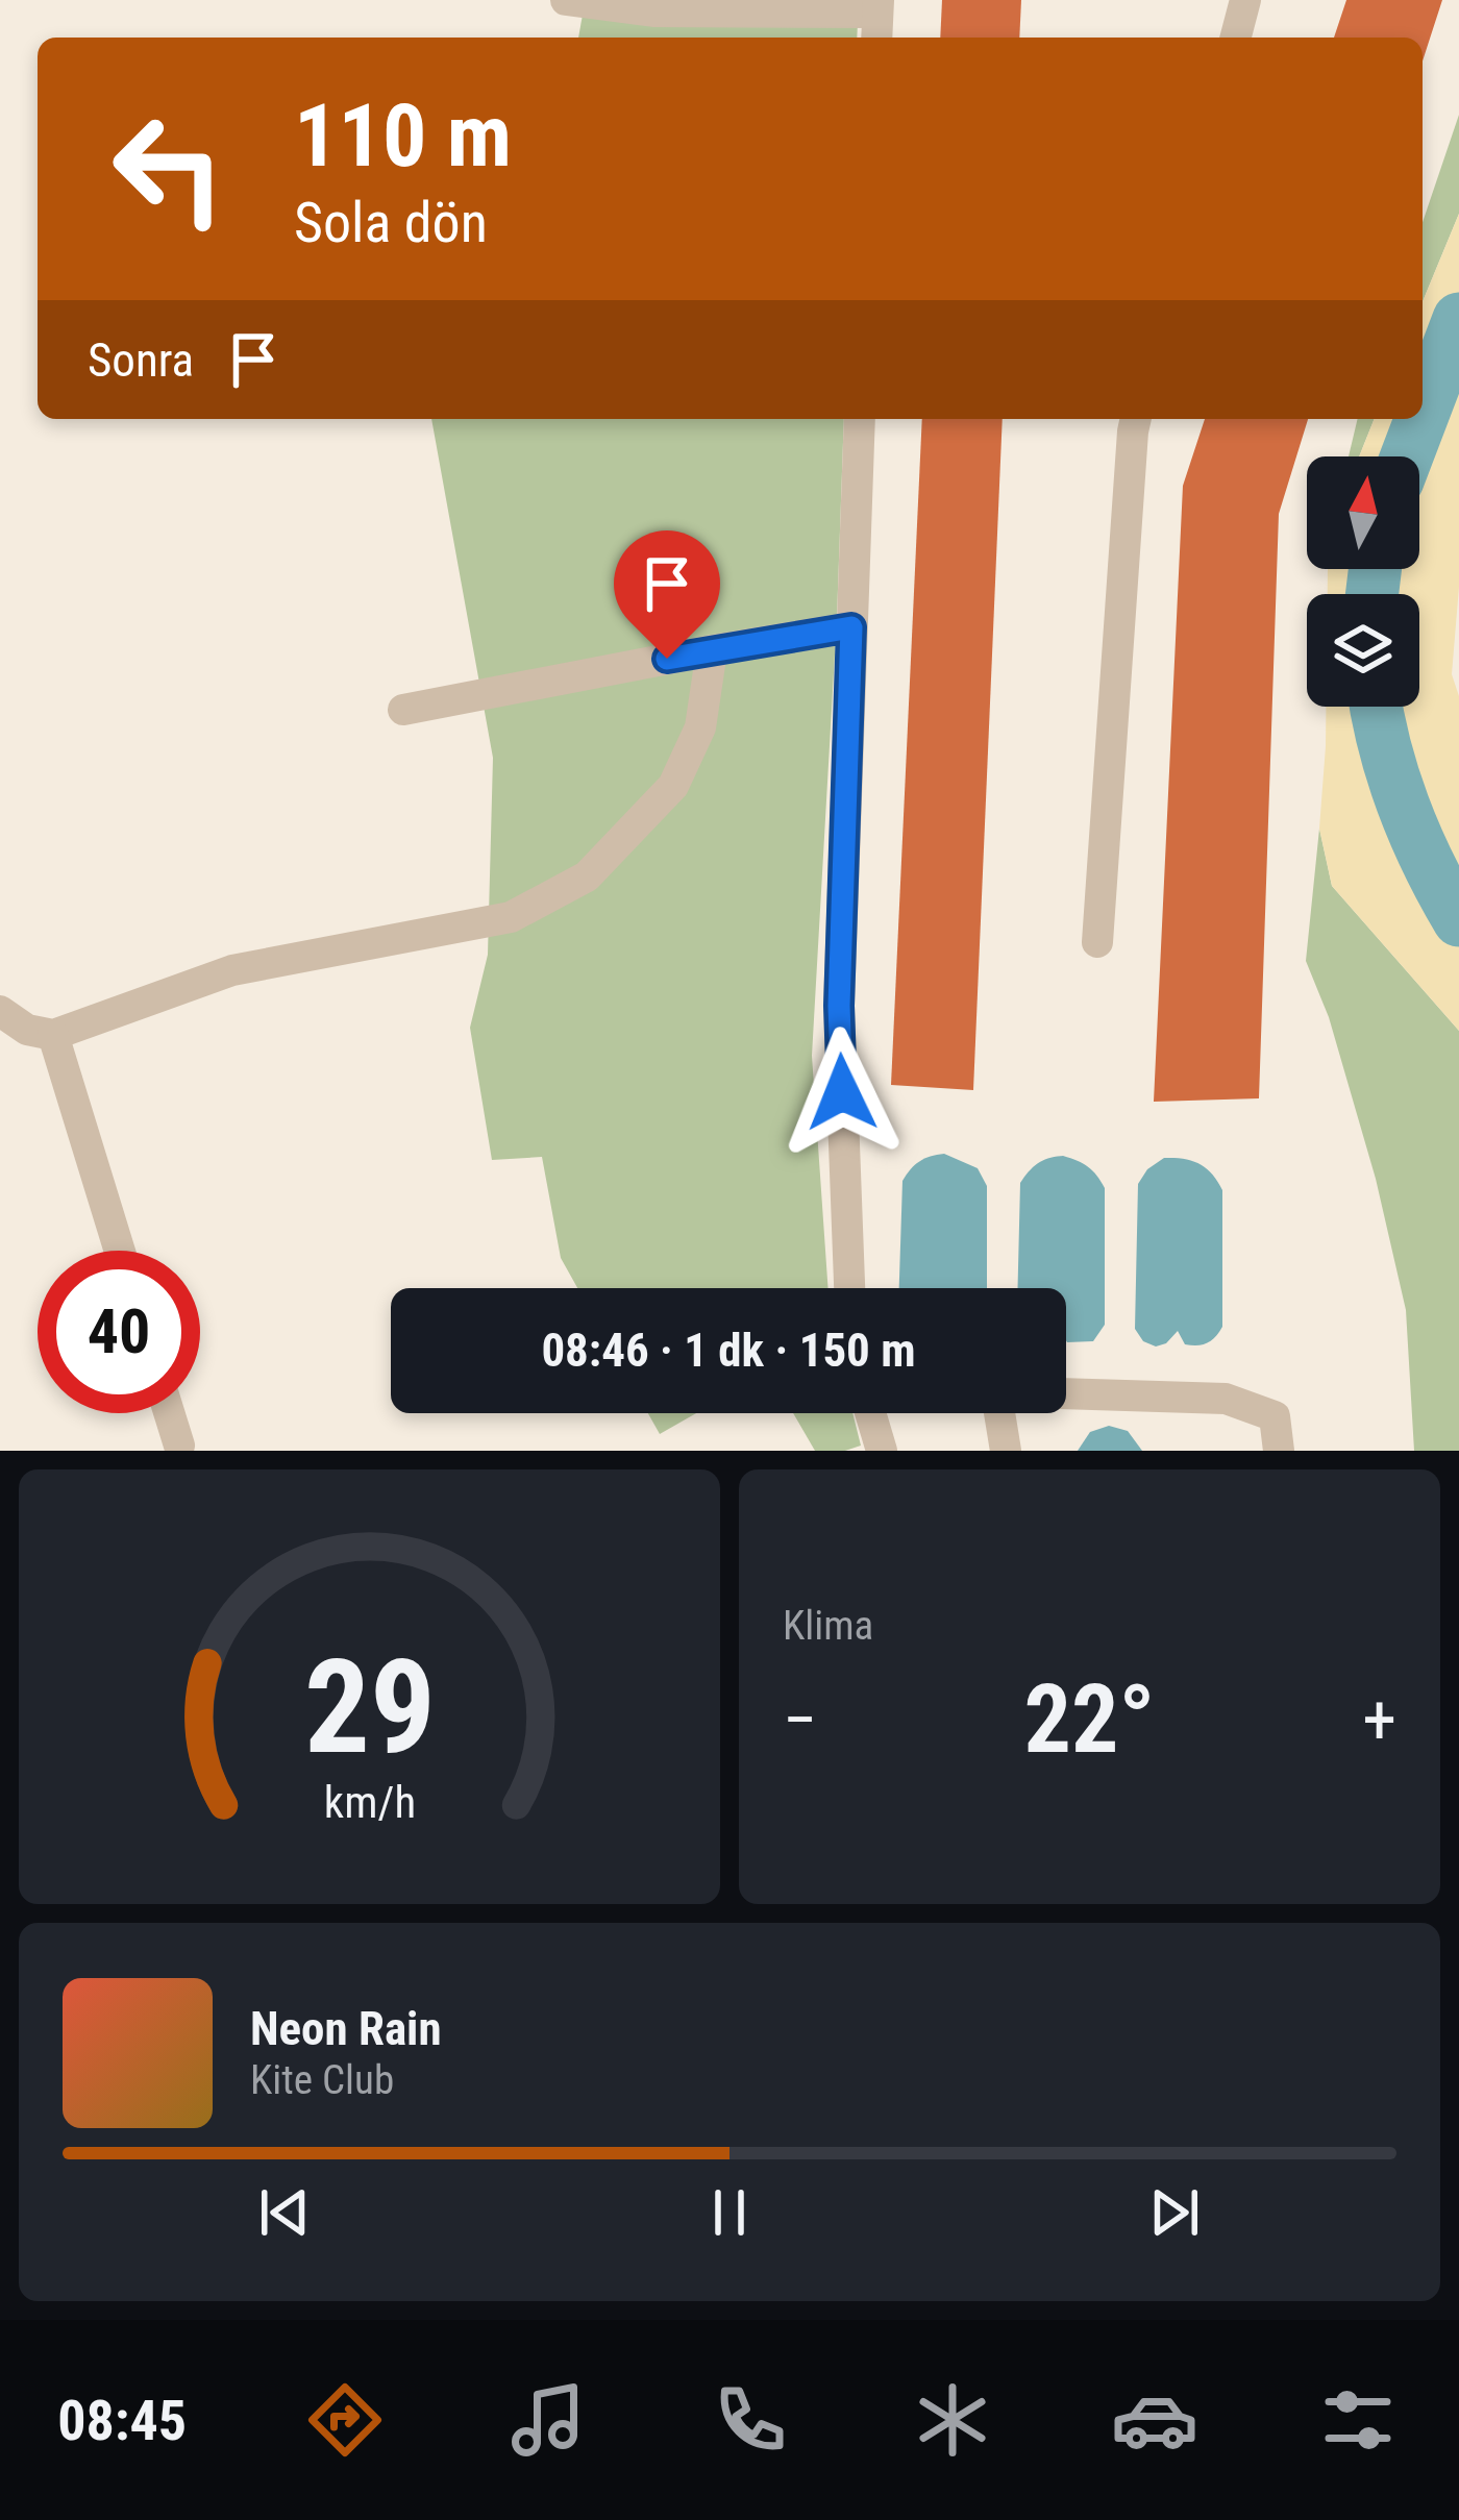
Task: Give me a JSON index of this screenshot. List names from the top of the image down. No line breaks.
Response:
{"north":"top","page":{"turn":["110 m","Sola dön"],"then":"Sonra","limit":"40","trip":"08:46 · 1 dk · 150 m","tile":"Klima","heat":["−","22°","+"],"song":["Neon Rain","Kite Club"],"tabs":"08:45","gauge":["29","km/h"]}}
